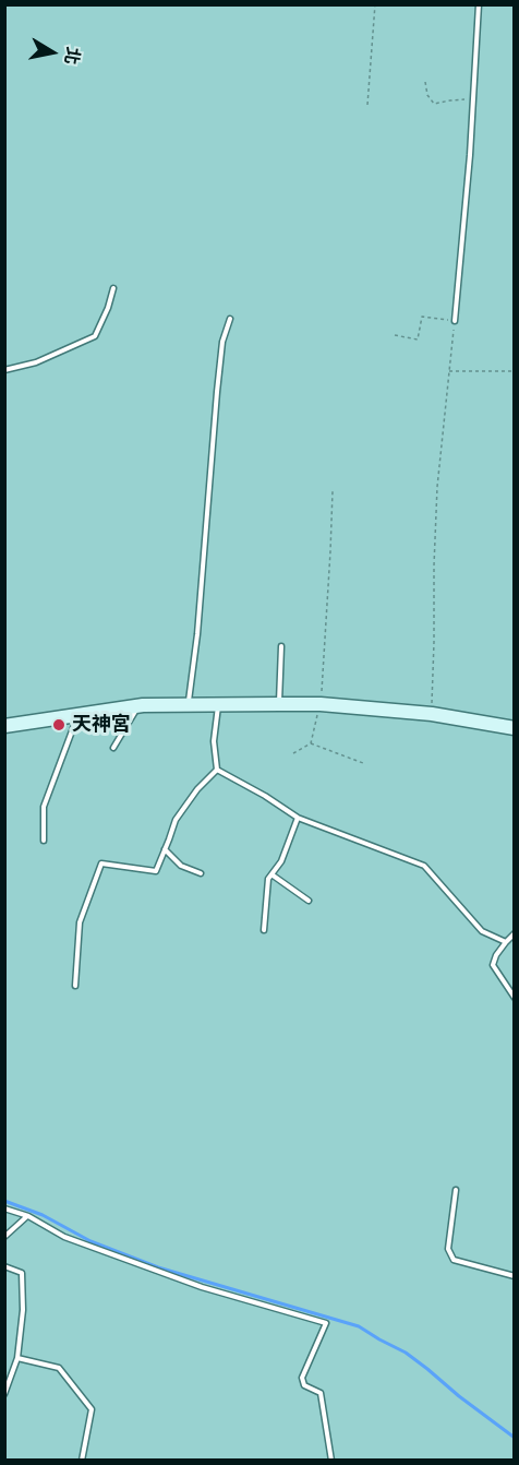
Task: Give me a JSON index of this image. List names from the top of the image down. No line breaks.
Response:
{"places":["天神宮"],"north":"right"}
